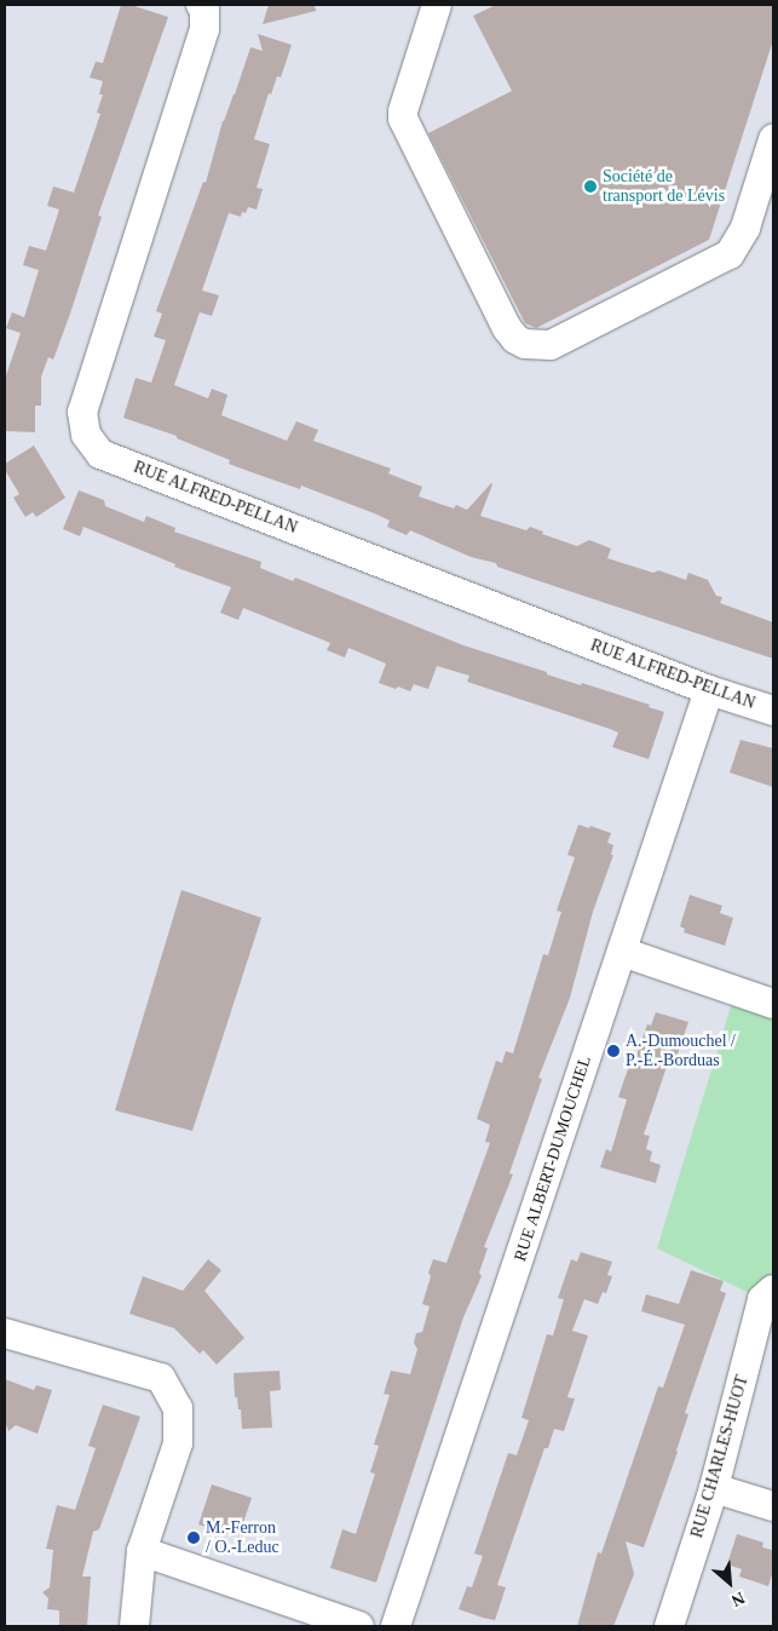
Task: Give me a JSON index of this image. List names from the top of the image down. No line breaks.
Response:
{"streets":{"street":["RUE ALFRED-PELLAN","RUE ALBERT-DUMOUCHEL","RUE CHARLES-HUOT"]},"crossings":[["RUE ALFRED-PELLAN","RUE ALBERT-DUMOUCHEL"]],"places":["Société de transport de Lévis","A.-Dumouchel / P.-É.-Borduas","M.-Ferron / O.-Leduc"],"north":"bottom right"}
